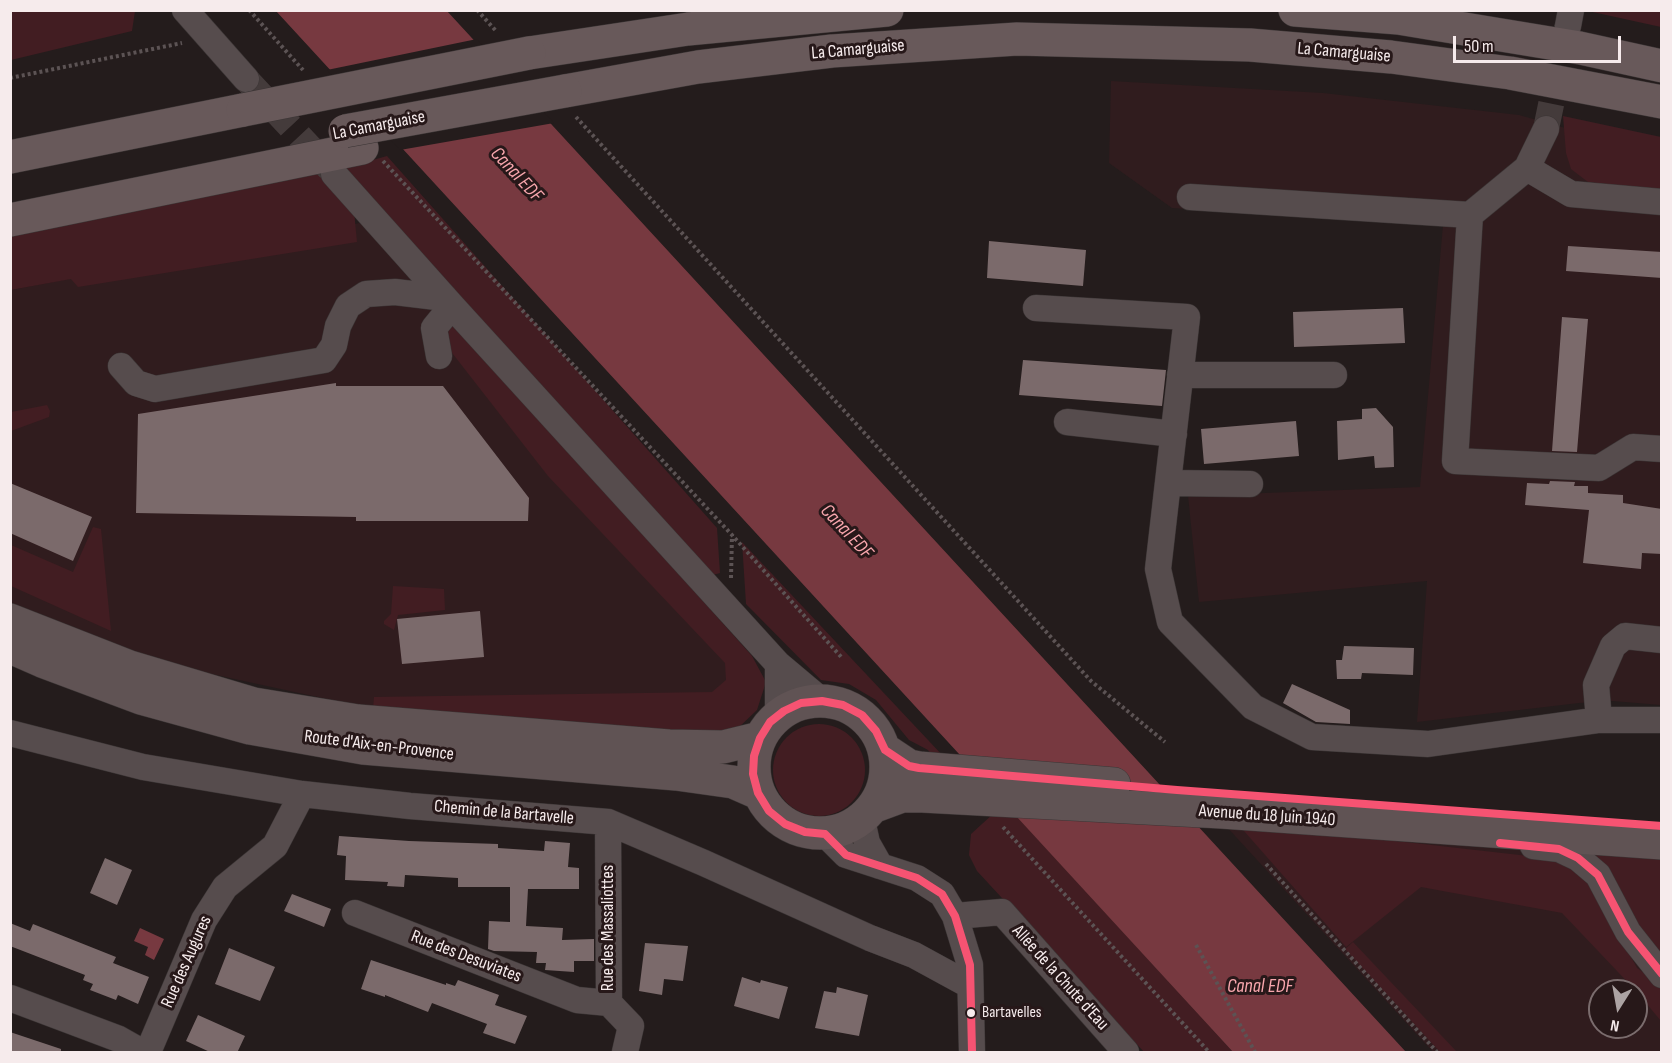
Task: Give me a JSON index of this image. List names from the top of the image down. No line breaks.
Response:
{"streets":{"highway":["La Camarguaise"],"main road":["Route d'Aix-en-Provence","Avenue du 18 Juin 1940"],"street":["Chemin de la Bartavelle","Rue des Massaliottes","Rue des Desuviates","Rue des Augures","Allée de la Chute d'Eau"]},"crossings":[["Route d'Aix-en-Provence","Avenue du 18 Juin 1940"],["Chemin de la Bartavelle","Rue des Massaliottes"],["Chemin de la Bartavelle","Rue des Augures"],["Rue des Massaliottes","Rue des Desuviates"]],"water":["Canal EDF"],"places":["Bartavelles"],"scale_bar":"50 m","north":"bottom"}
